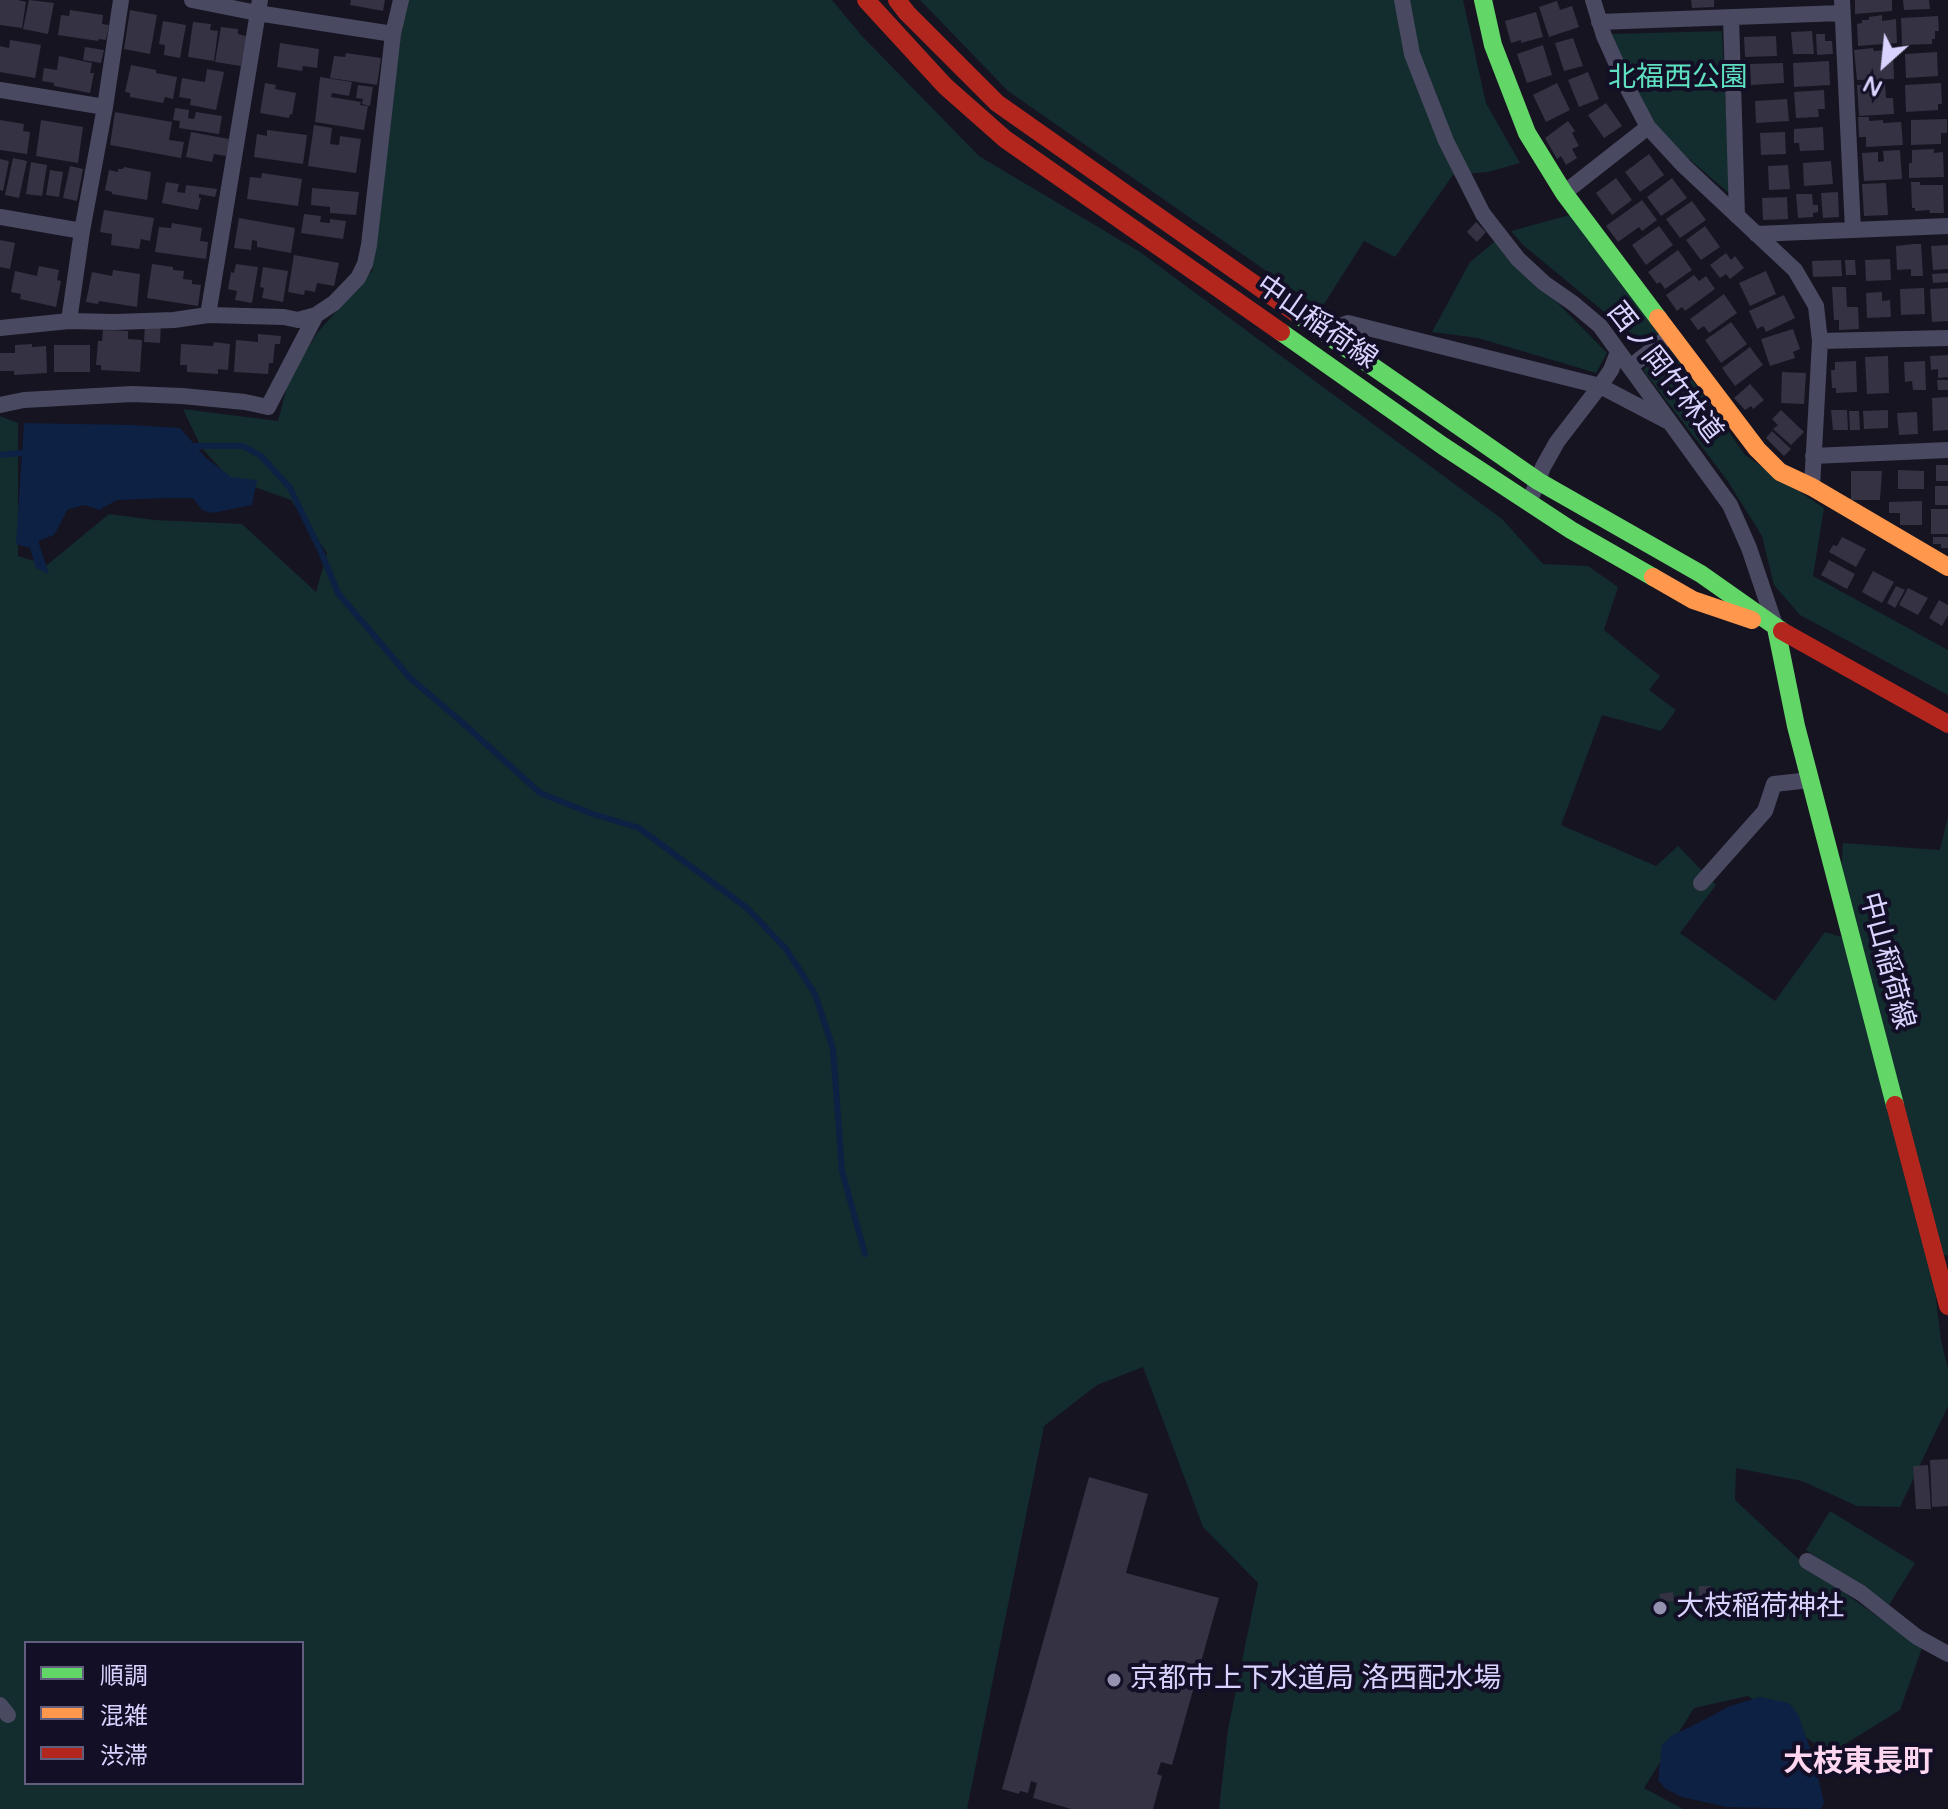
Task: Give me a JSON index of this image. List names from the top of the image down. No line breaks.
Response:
{"streets":{"main road":["中山稲荷線"],"street":["西ノ岡竹林道"]},"crossings":[["中山稲荷線","西ノ岡竹林道"]],"districts":["大枝東長町"],"parks":["北福西公園"],"places":["大枝稲荷神社","京都市上下水道局 洛西配水場"],"legend":["順調","混雑","渋滞"],"north":"bottom left"}
